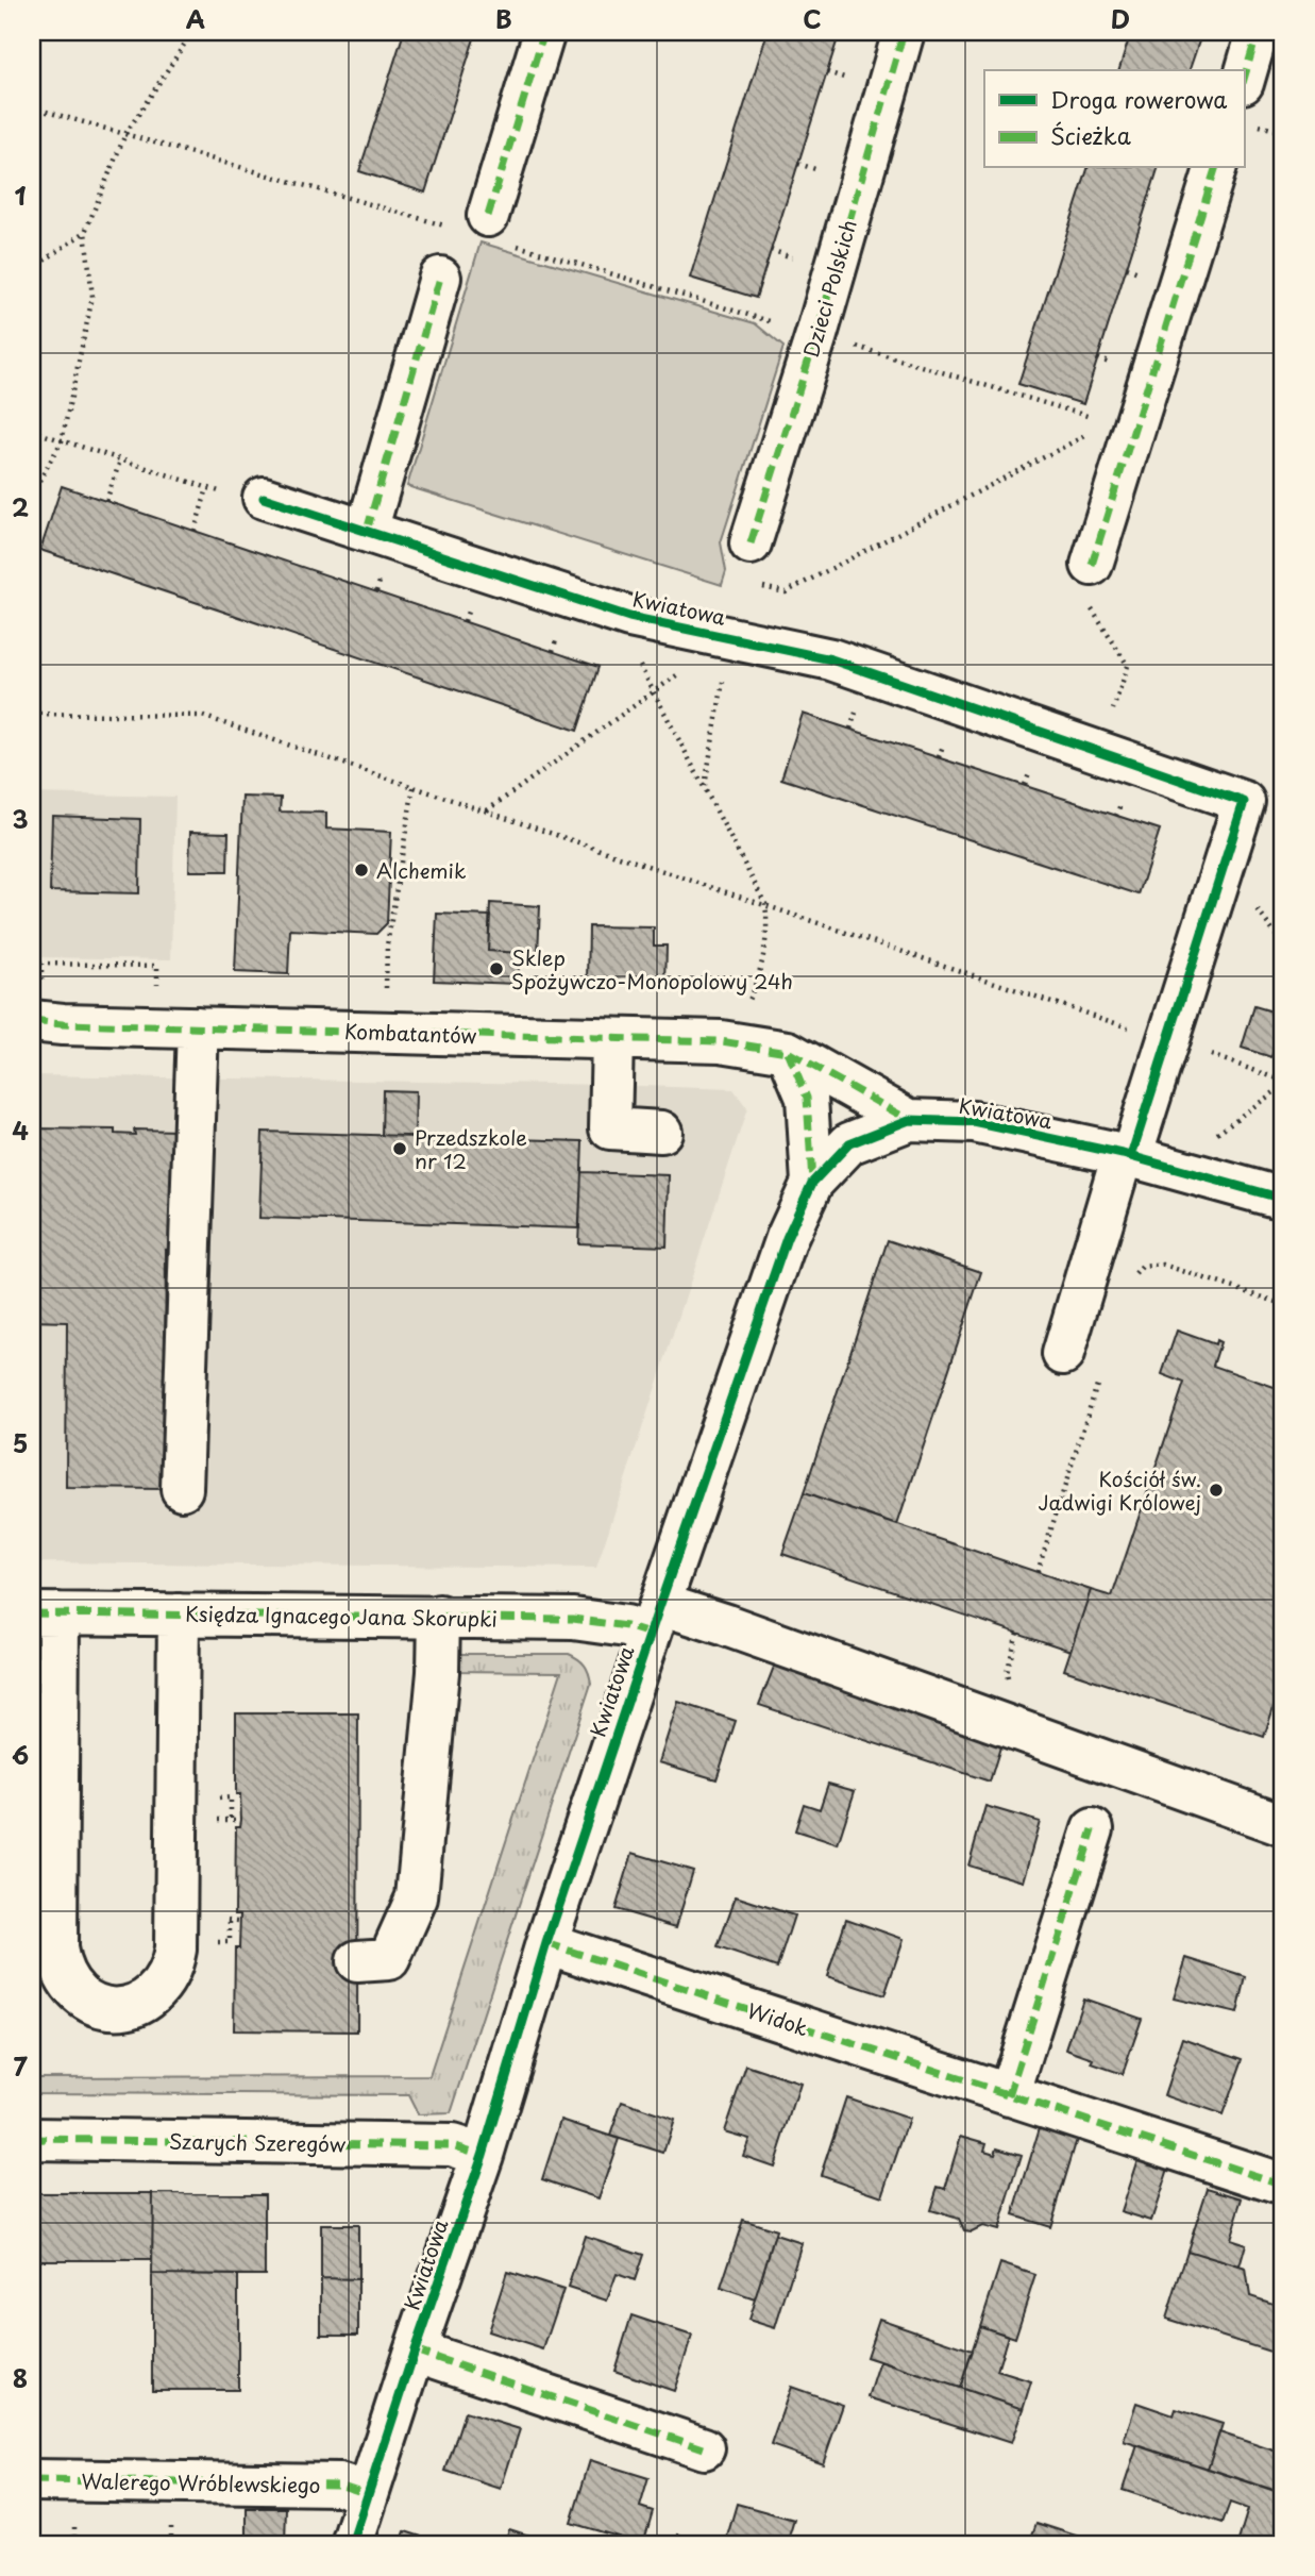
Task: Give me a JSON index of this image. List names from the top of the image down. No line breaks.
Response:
{"streets":{"street":["Dzieci Polskich","Kwiatowa","Kombatantów","Księdza Ignacego Jana Skorupki","Widok","Szarych Szeregów","Walerego Wróblewskiego"]},"crossings":[["Kwiatowa","Kombatantów"],["Kwiatowa","Księdza Ignacego Jana Skorupki"],["Kwiatowa","Widok"],["Kwiatowa","Szarych Szeregów"],["Kwiatowa","Walerego Wróblewskiego"]],"places":["Alchemik","Sklep Spożywczo-Monopolowy 24h","Przedszkole nr 12","Kościół św. Jadwigi Królowej"],"legend":["Droga rowerowa","Ścieżka"],"grid":{"columns":["A","B","C","D"],"rows":["1","2","3","4","5","6","7","8"]}}
